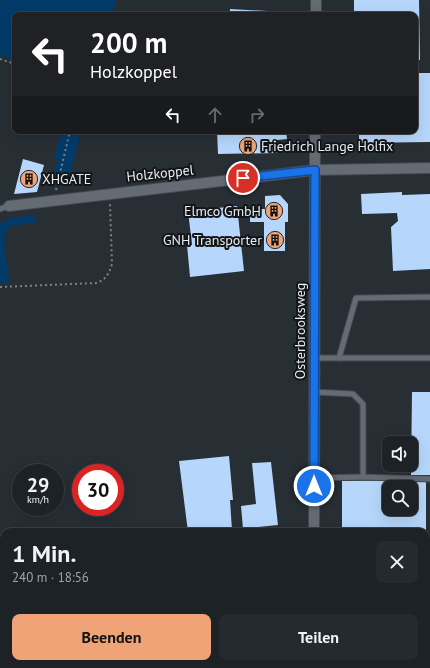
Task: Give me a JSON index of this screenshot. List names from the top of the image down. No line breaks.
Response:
{"streets":{"street":["Holzkoppel","Osterbrooksweg"]},"crossings":[["Holzkoppel","Osterbrooksweg"]],"places":{"building":["Friedrich Lange Holfix","XHGATE","Elmco GmbH","GNH Transporter"]},"page":{"turn":["200 m","Holzkoppel"],"speed":"29 km/h","limit":"30","heading":["1 Min.","240 m · 18:56"],"buttons":["Beenden","Teilen"]}}
